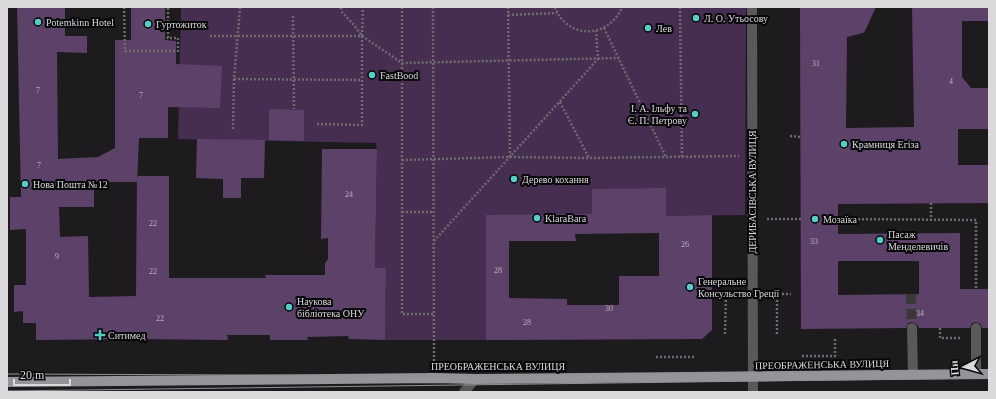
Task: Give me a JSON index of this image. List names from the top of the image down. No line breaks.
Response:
{"streets":{"main road":["ПРЕОБРАЖЕНСЬКА ВУЛИЦЯ"],"street":["ДЕРИБАСІВСЬКА ВУЛИЦЯ"]},"crossings":[["ДЕРИБАСІВСЬКА ВУЛИЦЯ","ПРЕОБРАЖЕНСЬКА ВУЛИЦЯ"]],"places":{"other":["Л. О. Утьосову","Potemkinn Hotel","Гуртожиток","Лев","FastBood","І. А. Ільфу та Є. П. Петрову","Крамниця Егіза","Дерево кохання","Нова Пошта №12","KlaraBara","Мозаїка","Пасаж Менделевичів","Генеральне Консульство Греції","Наукова бібліотека ОНУ"],"health":["Ситимед"]},"house_numbers":["31","4","7","7","7","24","22","33","26","9","28","22","30","34","22","28"],"scale_bar":"20 m","north":"left"}
